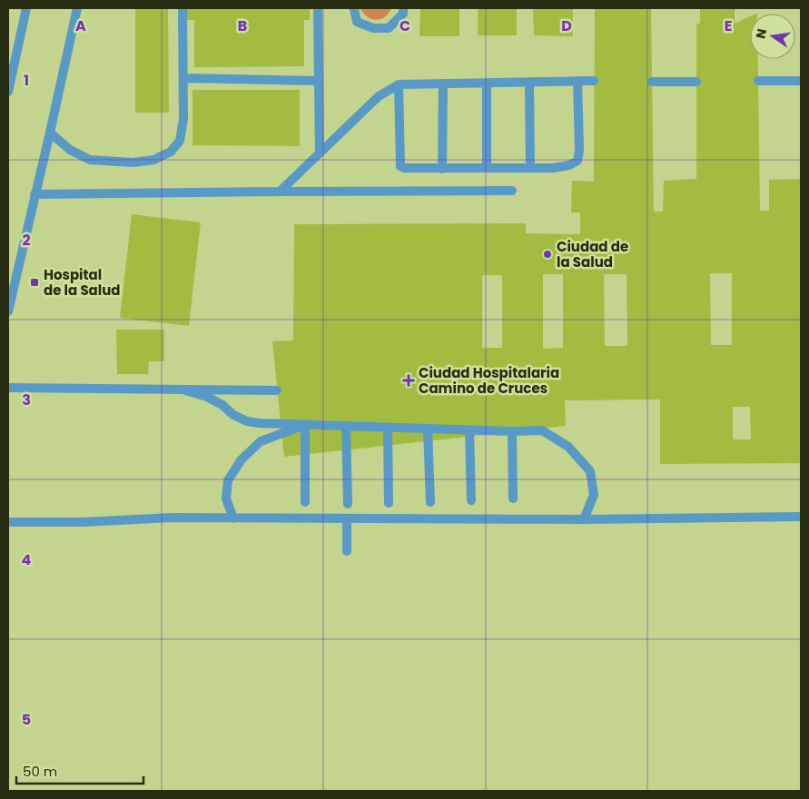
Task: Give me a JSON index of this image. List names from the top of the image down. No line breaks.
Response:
{"places":{"other":["Ciudad de la Salud"],"transit":["Hospital de la Salud"],"health":["Ciudad Hospitalaria Camino de Cruces"]},"scale_bar":"50 m","north":"left","grid":{"columns":["A","B","C","D","E"],"rows":["1","2","3","4","5"]}}
